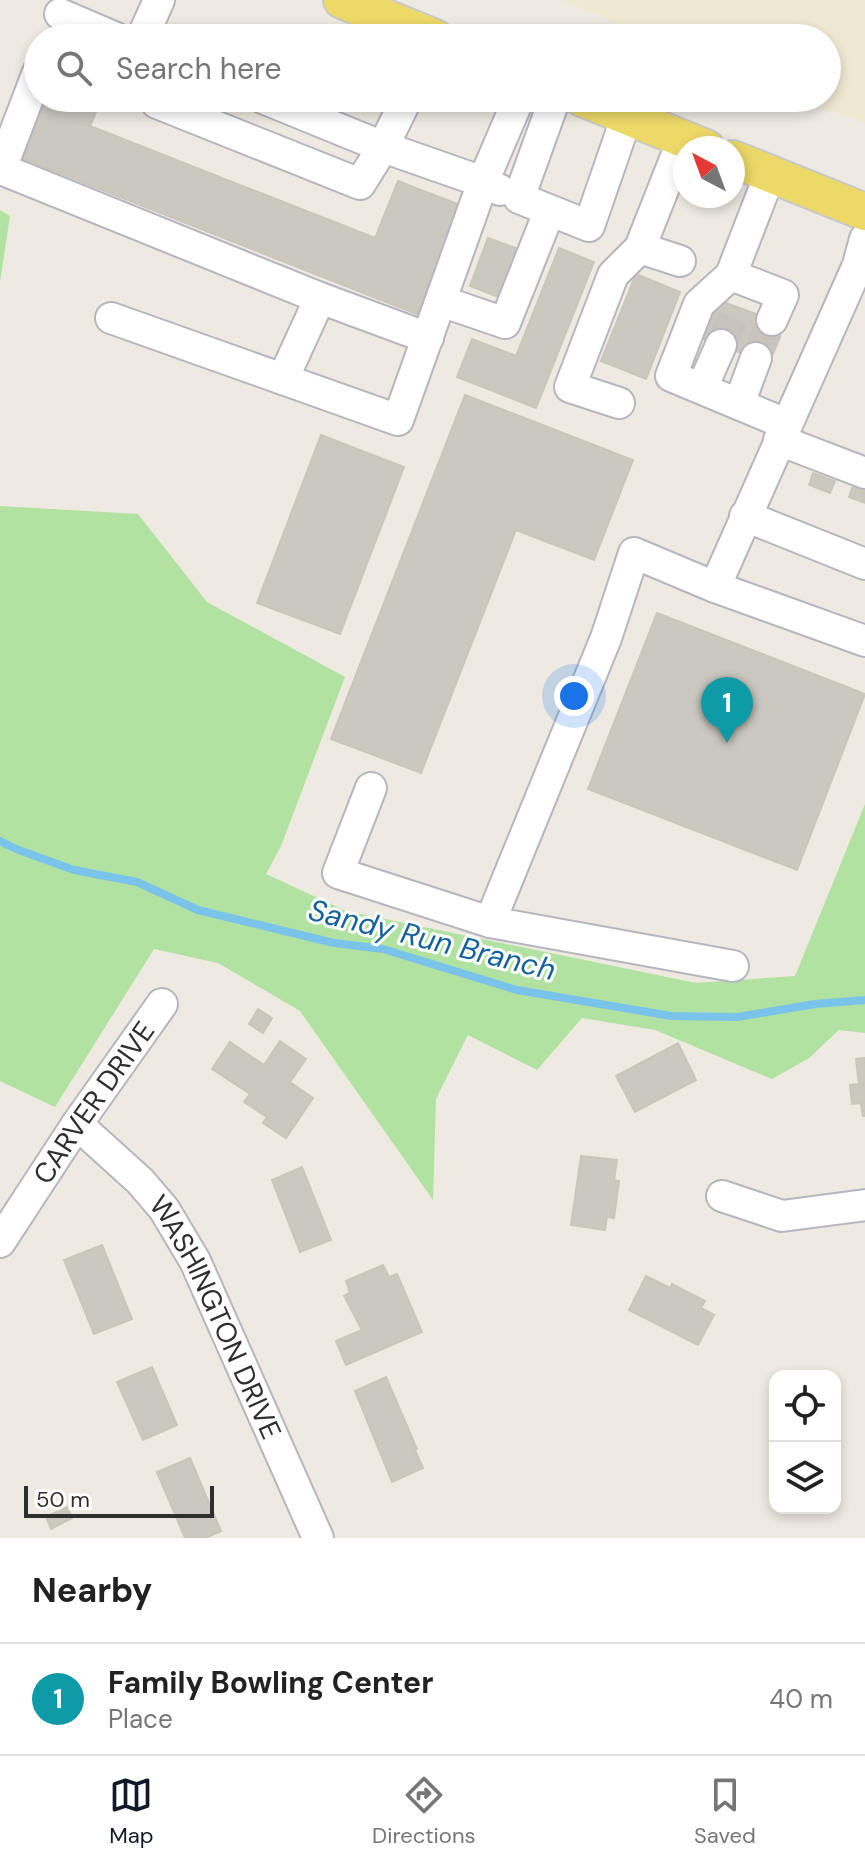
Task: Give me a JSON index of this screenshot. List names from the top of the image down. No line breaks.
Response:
{"streets":{"street":["CARVER DRIVE","WASHINGTON DRIVE"]},"crossings":[["CARVER DRIVE","WASHINGTON DRIVE"]],"water":["Sandy Run Branch"],"scale_bar":"50 m","north":"top left","page":{"search":"Search here","pins":"1","scale":"50 m","heading":"Nearby","list":[{"mark":"1","name":"Family Bowling Center","note":"Place","value":"40 m"}],"nav":["Map","Directions","Saved"]}}
